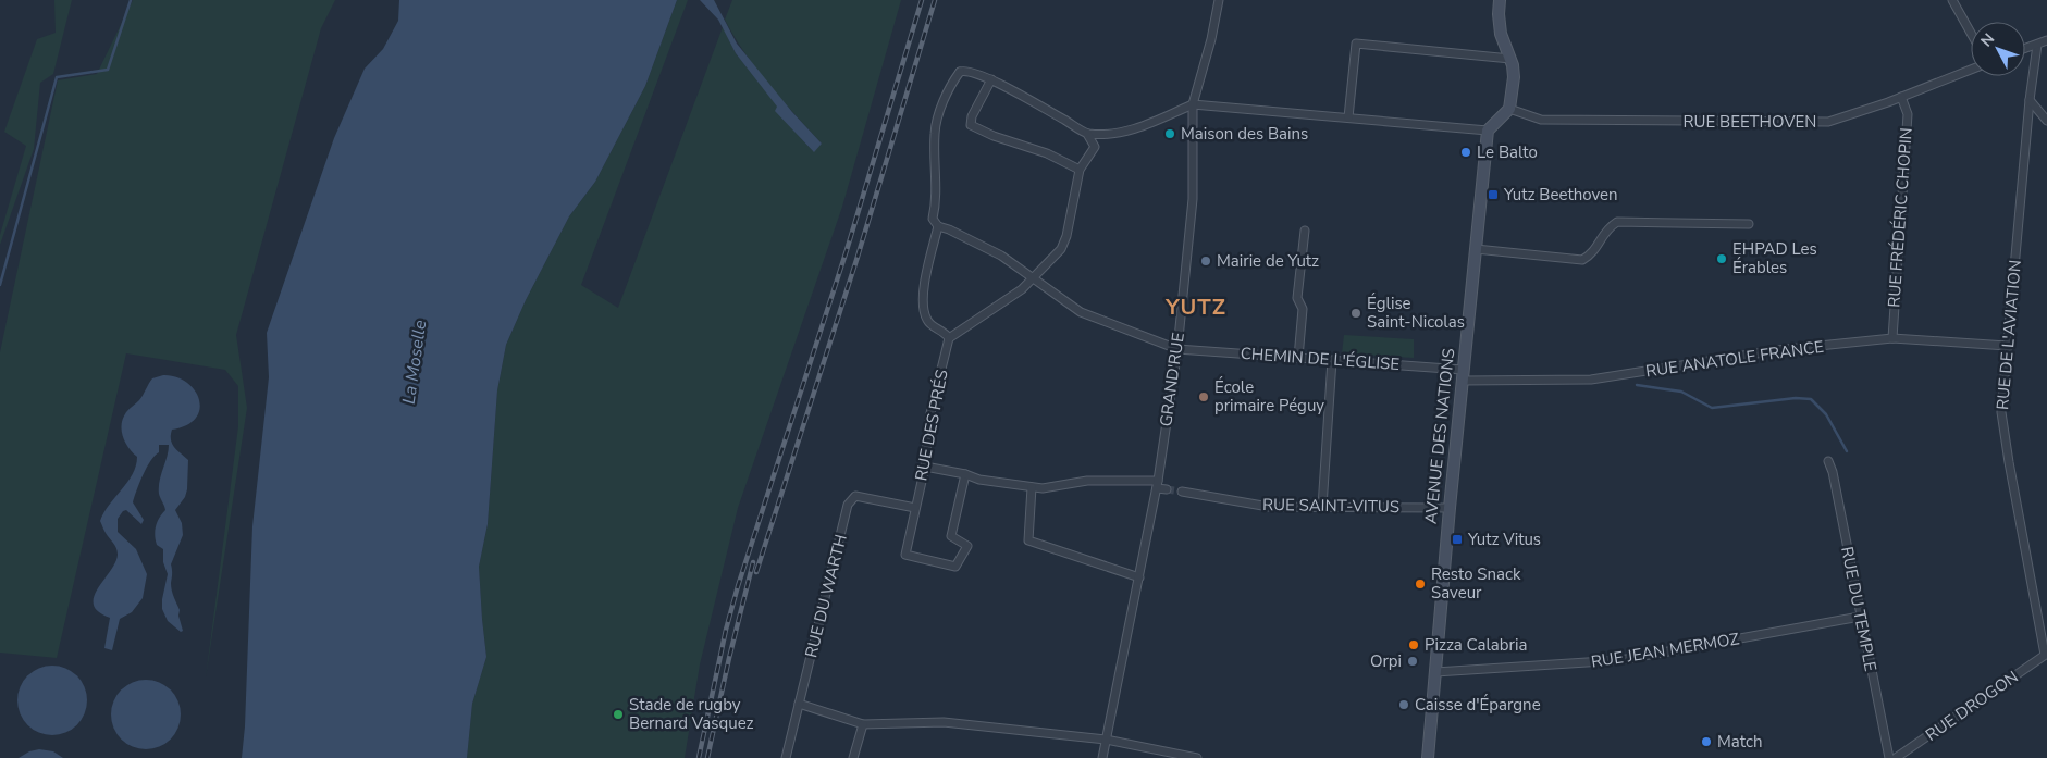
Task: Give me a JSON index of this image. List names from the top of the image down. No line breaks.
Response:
{"streets":{"main road":["AVENUE DES NATIONS"],"street":["RUE BEETHOVEN","RUE FRÉDÉRIC CHOPIN","RUE DE L'AVIATION","CHEMIN DE L'ÉGLISE","RUE ANATOLE FRANCE","GRAND'RUE","RUE DES PRÉS","RUE SAINT-VITUS","RUE DU WARTH","RUE DU TEMPLE","RUE JEAN MERMOZ","RUE DROGON"]},"crossings":[["RUE BEETHOVEN","RUE FRÉDÉRIC CHOPIN"],["RUE FRÉDÉRIC CHOPIN","RUE ANATOLE FRANCE"],["RUE DE L'AVIATION","RUE ANATOLE FRANCE"],["RUE DE L'AVIATION","RUE DROGON"],["CHEMIN DE L'ÉGLISE","RUE ANATOLE FRANCE"],["CHEMIN DE L'ÉGLISE","GRAND'RUE"],["CHEMIN DE L'ÉGLISE","AVENUE DES NATIONS"],["RUE ANATOLE FRANCE","AVENUE DES NATIONS"],["RUE DES PRÉS","RUE DU WARTH"],["AVENUE DES NATIONS","RUE SAINT-VITUS"],["AVENUE DES NATIONS","RUE JEAN MERMOZ"],["RUE DU TEMPLE","RUE JEAN MERMOZ"]],"districts":["YUTZ"],"water":["La Moselle"],"places":{"other":["Maison des Bains","Le Balto","EHPAD Les Érables","Mairie de Yutz","Église Saint-Nicolas","École primaire Péguy","Resto Snack Saveur","Pizza Calabria","Orpi","Caisse d'Épargne","Stade de rugby Bernard Vasquez","Match"],"transit":["Yutz Beethoven","Yutz Vitus"]},"north":"top left"}
